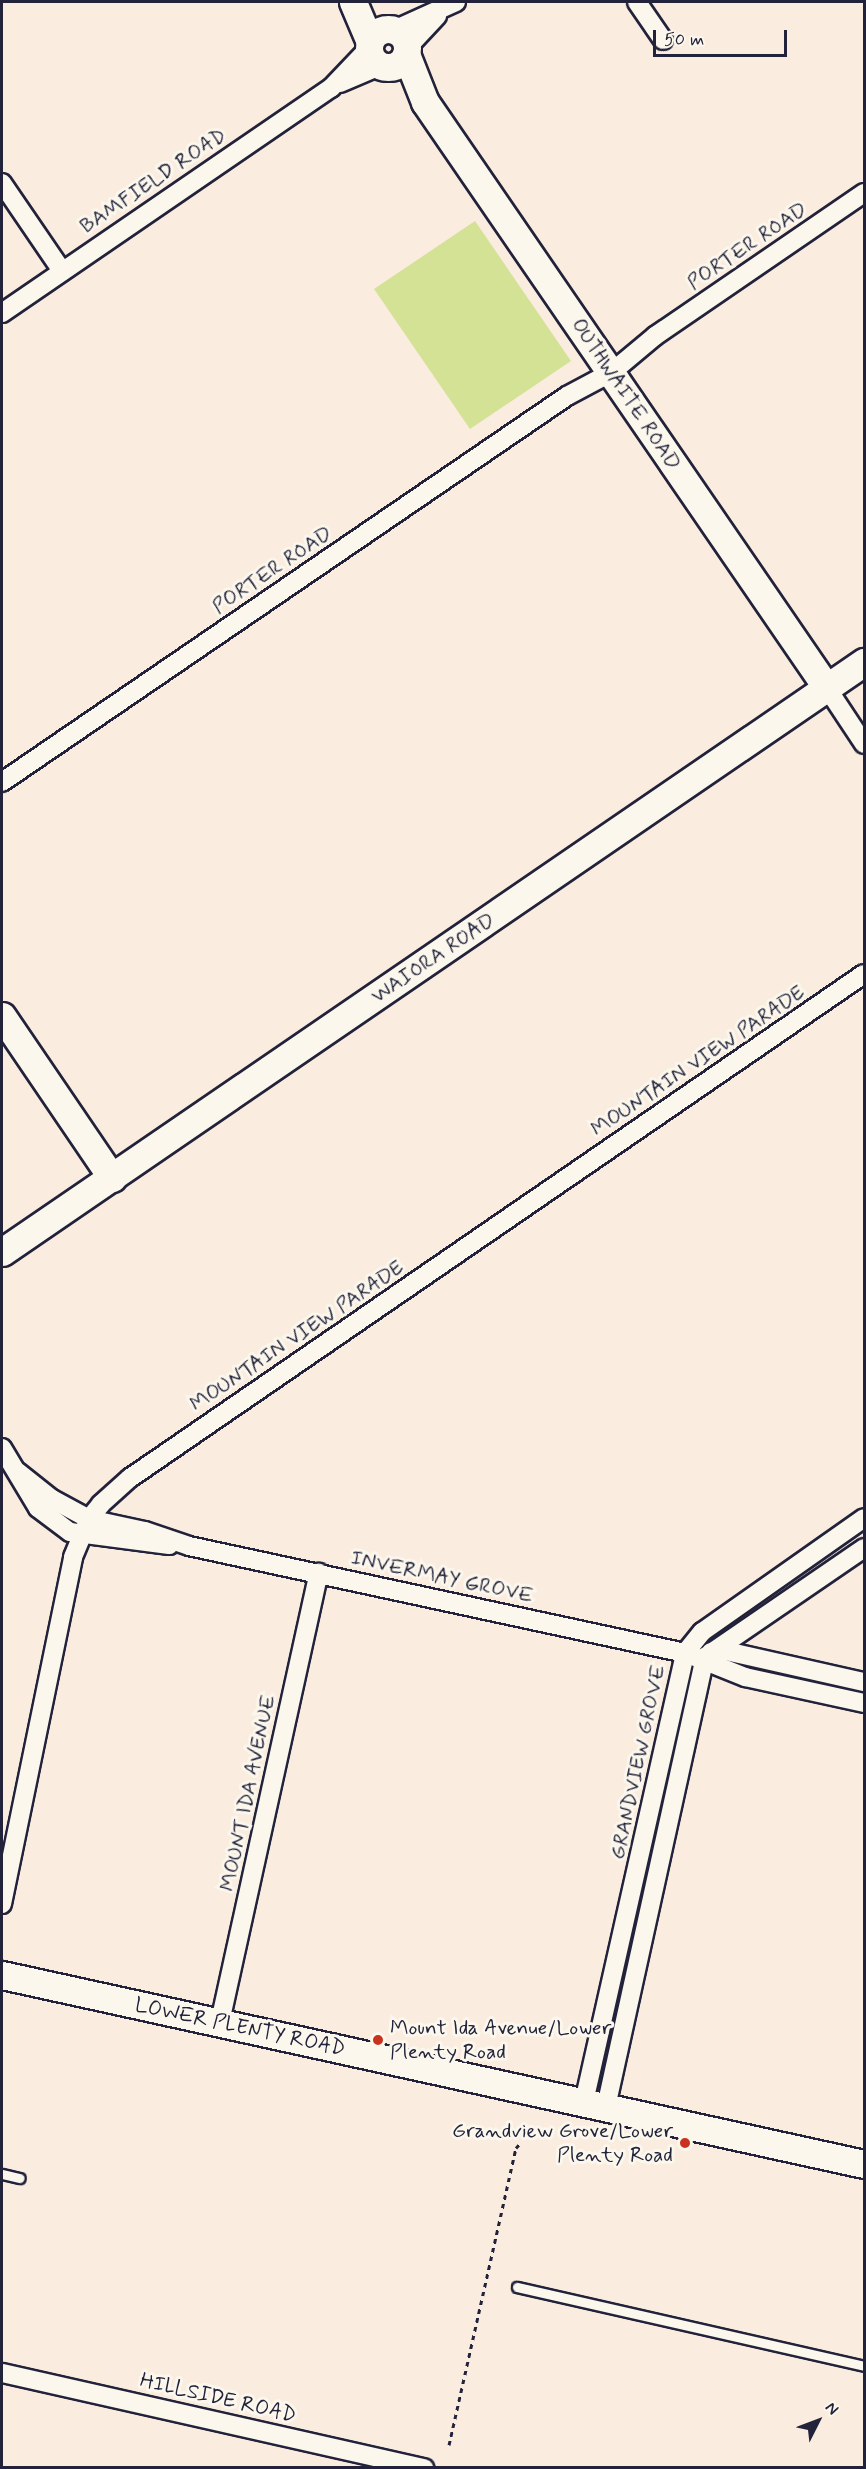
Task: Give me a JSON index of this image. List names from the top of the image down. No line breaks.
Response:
{"streets":{"main road":["OUTHWAITE ROAD","WAIORA ROAD","LOWER PLENTY ROAD"],"street":["BAMFIELD ROAD","PORTER ROAD","MOUNTAIN VIEW PARADE","INVERMAY GROVE","GRANDVIEW GROVE","MOUNT IDA AVENUE","HILLSIDE ROAD"]},"crossings":[["BAMFIELD ROAD","OUTHWAITE ROAD"],["PORTER ROAD","OUTHWAITE ROAD"],["OUTHWAITE ROAD","WAIORA ROAD"],["MOUNTAIN VIEW PARADE","INVERMAY GROVE"],["INVERMAY GROVE","GRANDVIEW GROVE"],["INVERMAY GROVE","MOUNT IDA AVENUE"],["GRANDVIEW GROVE","LOWER PLENTY ROAD"],["MOUNT IDA AVENUE","LOWER PLENTY ROAD"]],"places":["Mount Ida Avenue/Lower Plenty Road","Grandview Grove/Lower Plenty Road"],"scale_bar":"50 m","north":"top right"}
